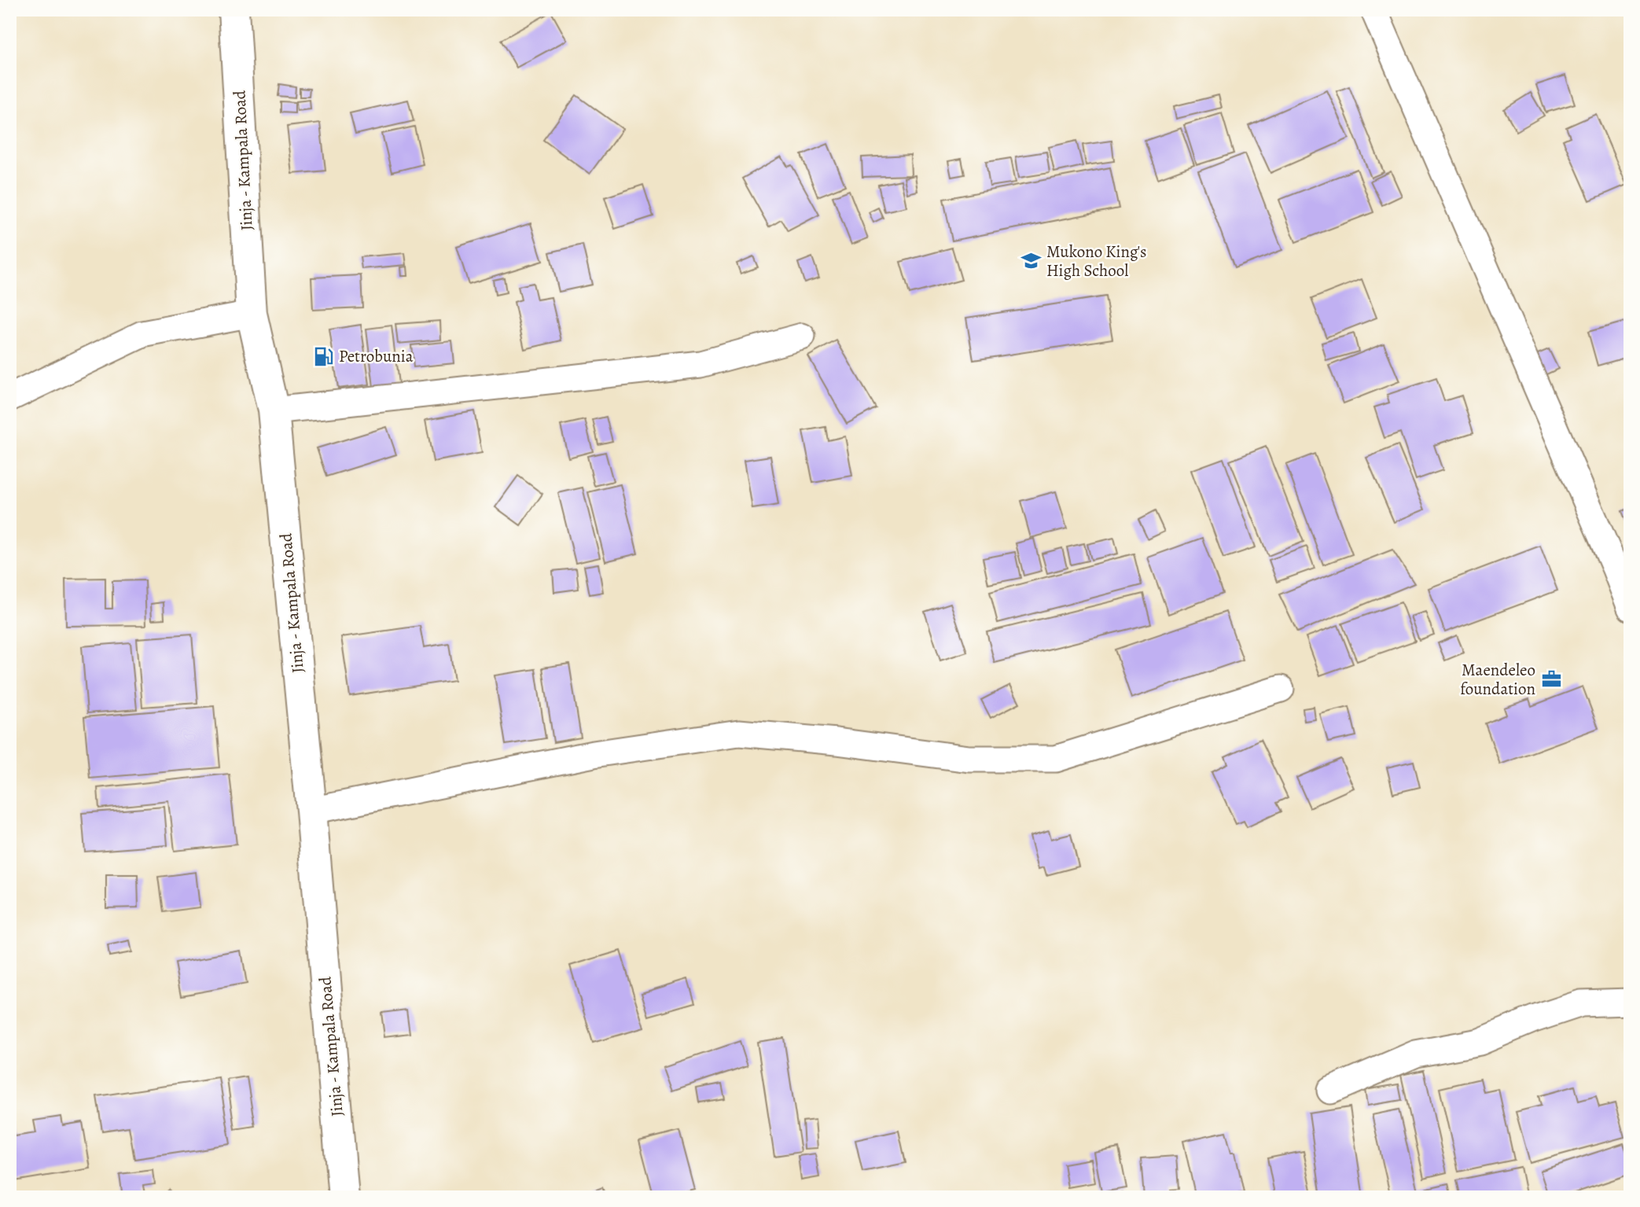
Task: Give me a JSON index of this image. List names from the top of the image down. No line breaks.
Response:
{"streets":{"highway":["Jinja - Kampala Road"]},"places":{"school or university":["Mukono King's High School"],"fuel station":["Petrobunia"],"office":["Maendeleo foundation"]}}
